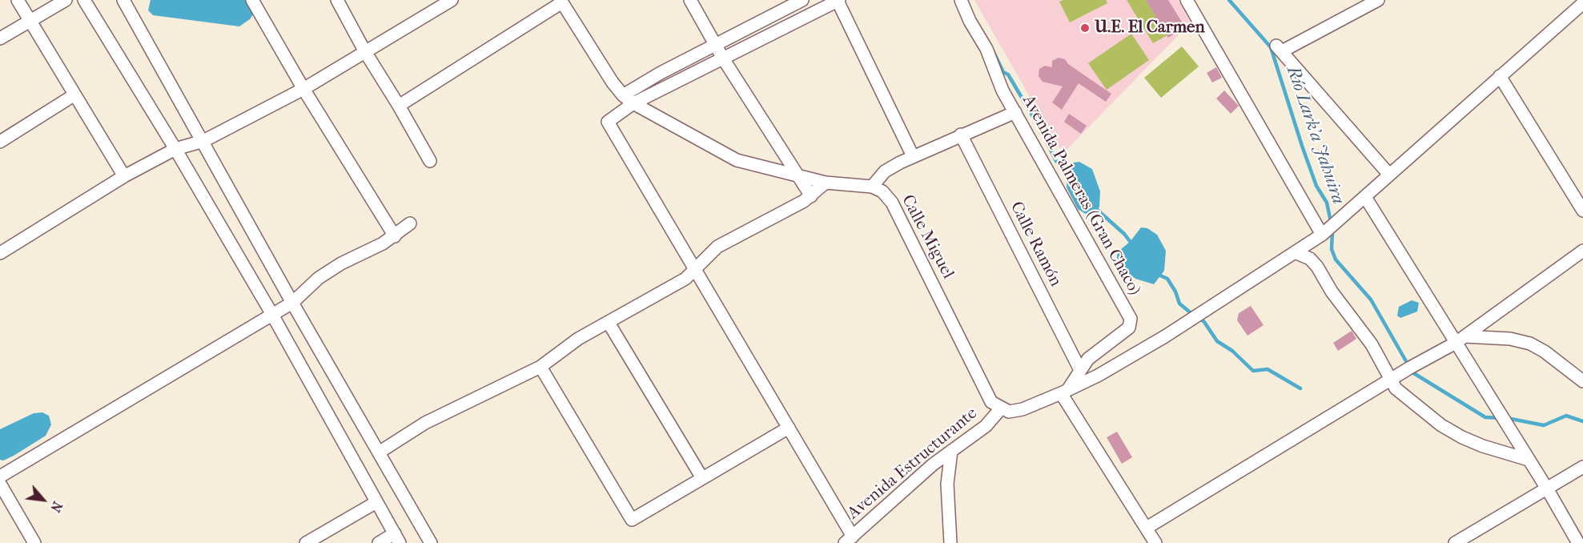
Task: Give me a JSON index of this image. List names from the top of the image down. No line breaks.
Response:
{"streets":{"street":["Avenida Palmeras (Gran Chaco)","Calle Miguel","Calle Ramón","Avenida Estructurante"]},"crossings":[["Avenida Palmeras (Gran Chaco)","Calle Ramón"],["Calle Miguel","Avenida Estructurante"]],"water":["Río Lark’a Jahuira"],"places":["U.E. El Carmen"],"north":"bottom right"}
